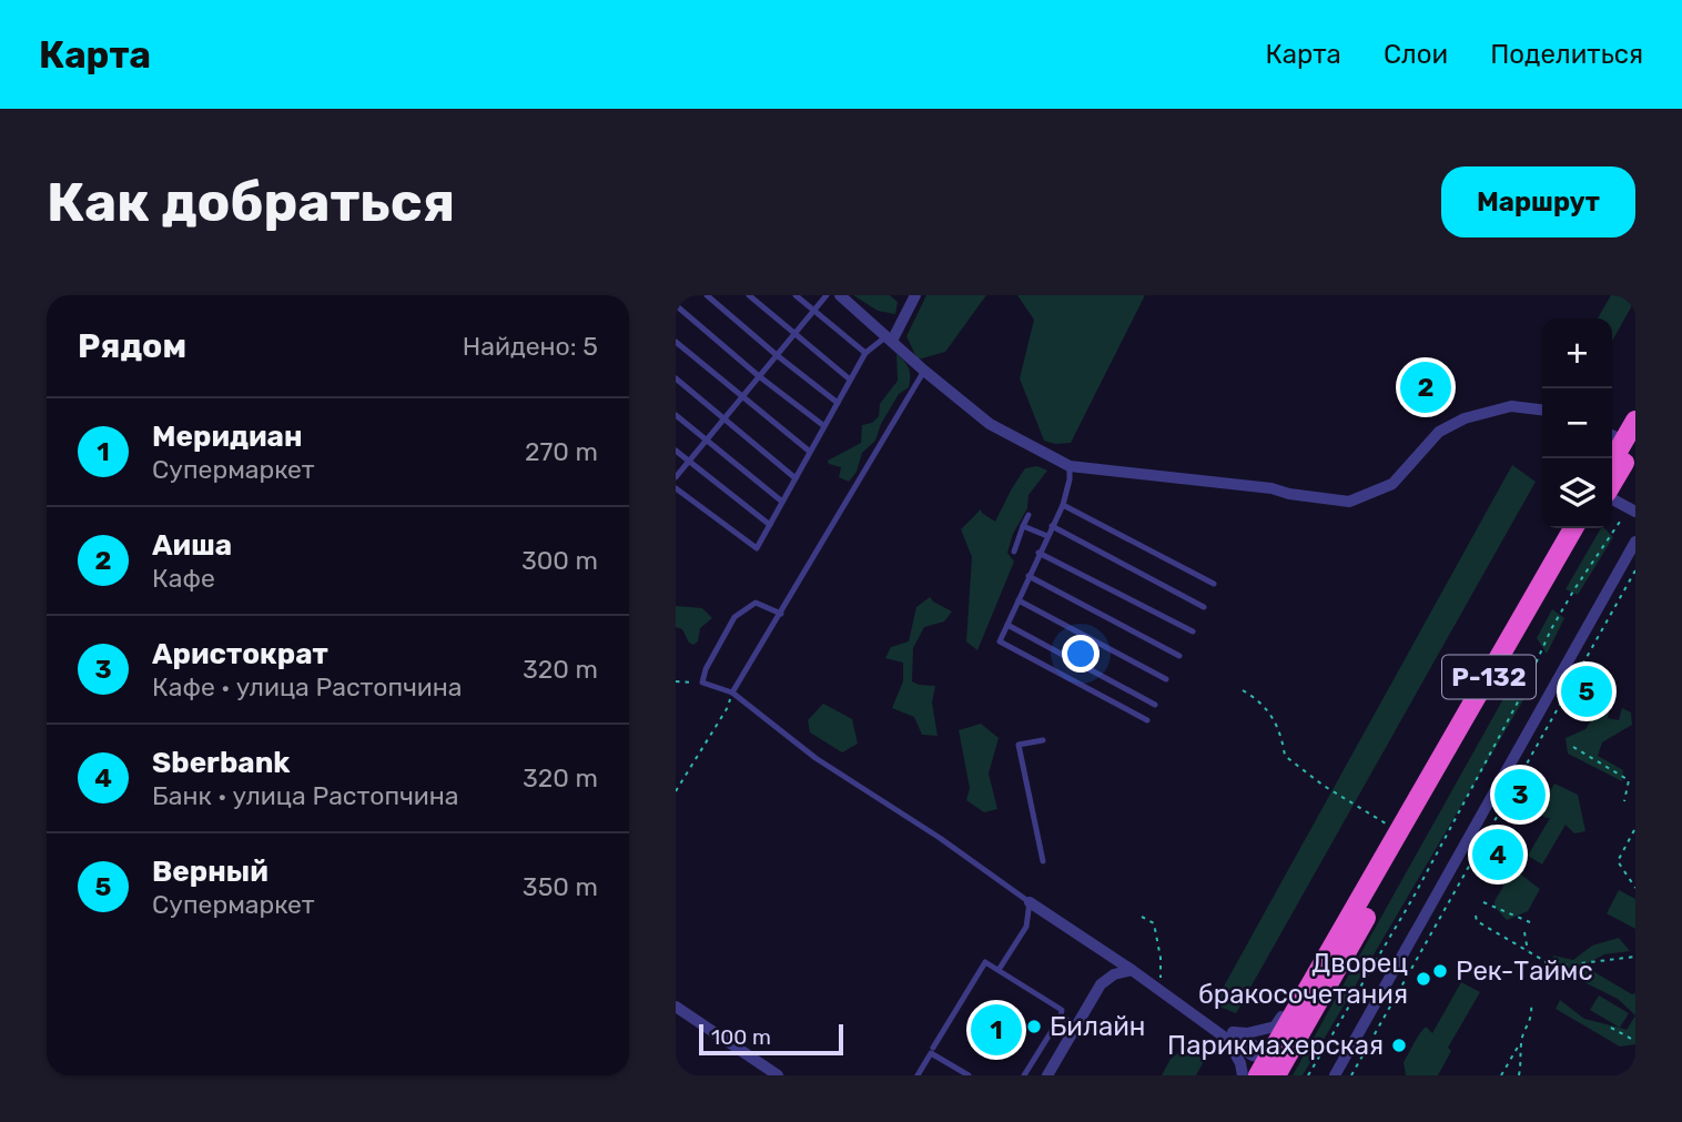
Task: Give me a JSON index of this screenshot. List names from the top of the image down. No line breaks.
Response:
{"streets":{"highway":["Р-132"]},"places":["Рек-Таймс","Дворец бракосочетания","Билайн","Парикмахерская"],"scale_bar":"100 m","page":{"header":"Карта","nav":["Карта","Слои","Поделиться"],"buttons":"Маршрут","title":"Как добраться","heading":["Рядом","Найдено: 5"],"map_buttons":["+","−"],"pins":["2","5","3","4","1"],"list":[{"mark":"1","name":"Меридиан","note":"Супермаркет","value":"270 m"},{"mark":"2","name":"Аиша","note":"Кафе","value":"300 m"},{"mark":"3","name":"Аристократ","note":"Кафе · улица Растопчина","value":"320 m"},{"mark":"4","name":"Sberbank","note":"Банк · улица Растопчина","value":"320 m"},{"mark":"5","name":"Верный","note":"Супермаркет","value":"350 m"}],"scale":"100 m"}}
